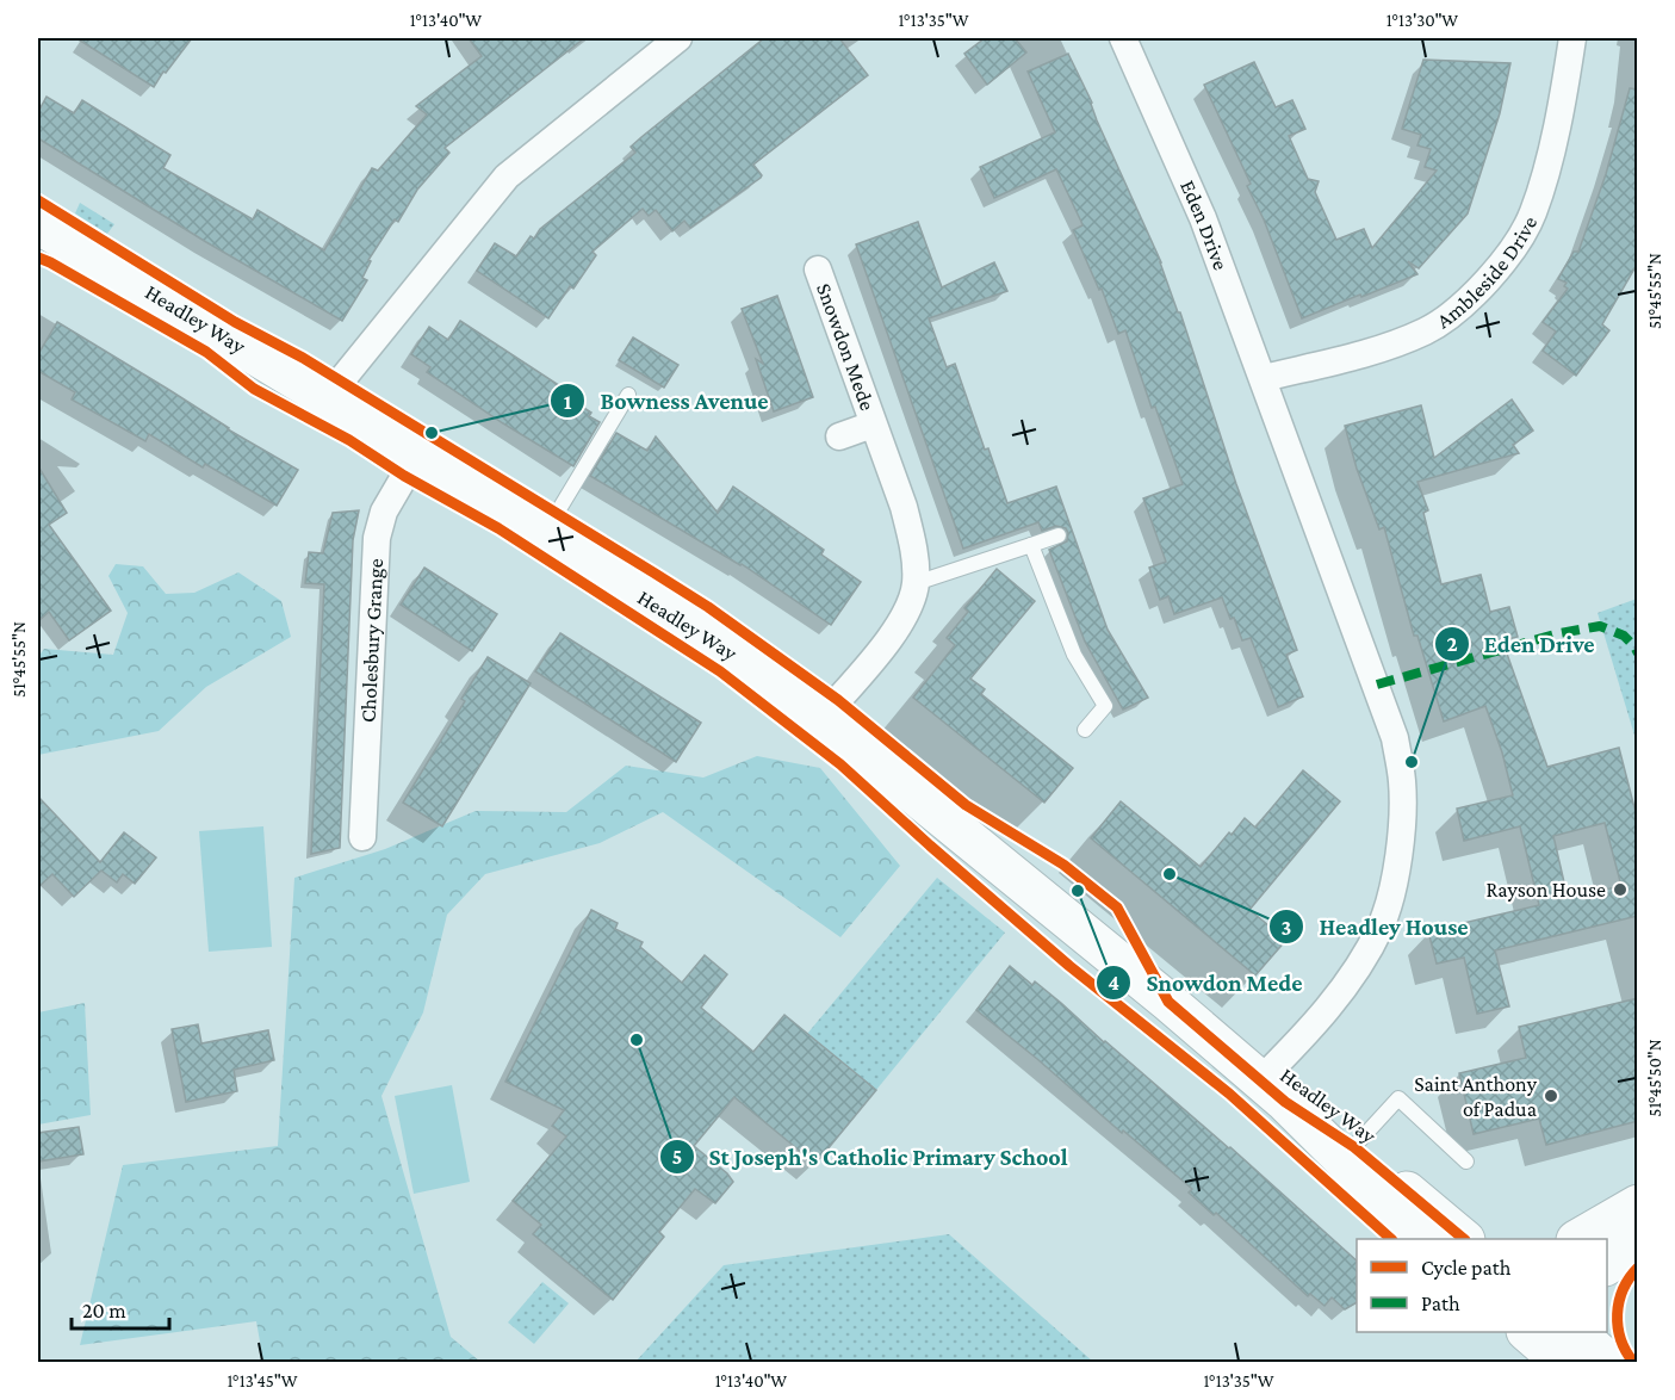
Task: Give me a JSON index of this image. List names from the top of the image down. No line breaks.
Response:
{"streets":{"main road":["Headley Way"],"street":["Eden Drive","Ambleside Drive","Snowdon Mede","Cholesbury Grange"]},"crossings":[["Eden Drive","Ambleside Drive"],["Eden Drive","Headley Way"],["Headley Way","Snowdon Mede"],["Headley Way","Cholesbury Grange"]],"places":["Bowness Avenue","Eden Drive","Headley House","Rayson House","Snowdon Mede","St Joseph's Catholic Primary School","Saint Anthony of Padua"],"legend":["Cycle path","Path"],"scale_bar":"20 m","coordinates":["1°13'40\"W","1°13'35\"W","1°13'30\"W","51°45'55\"N","51°45'50\"N","1°13'45\"W"]}
